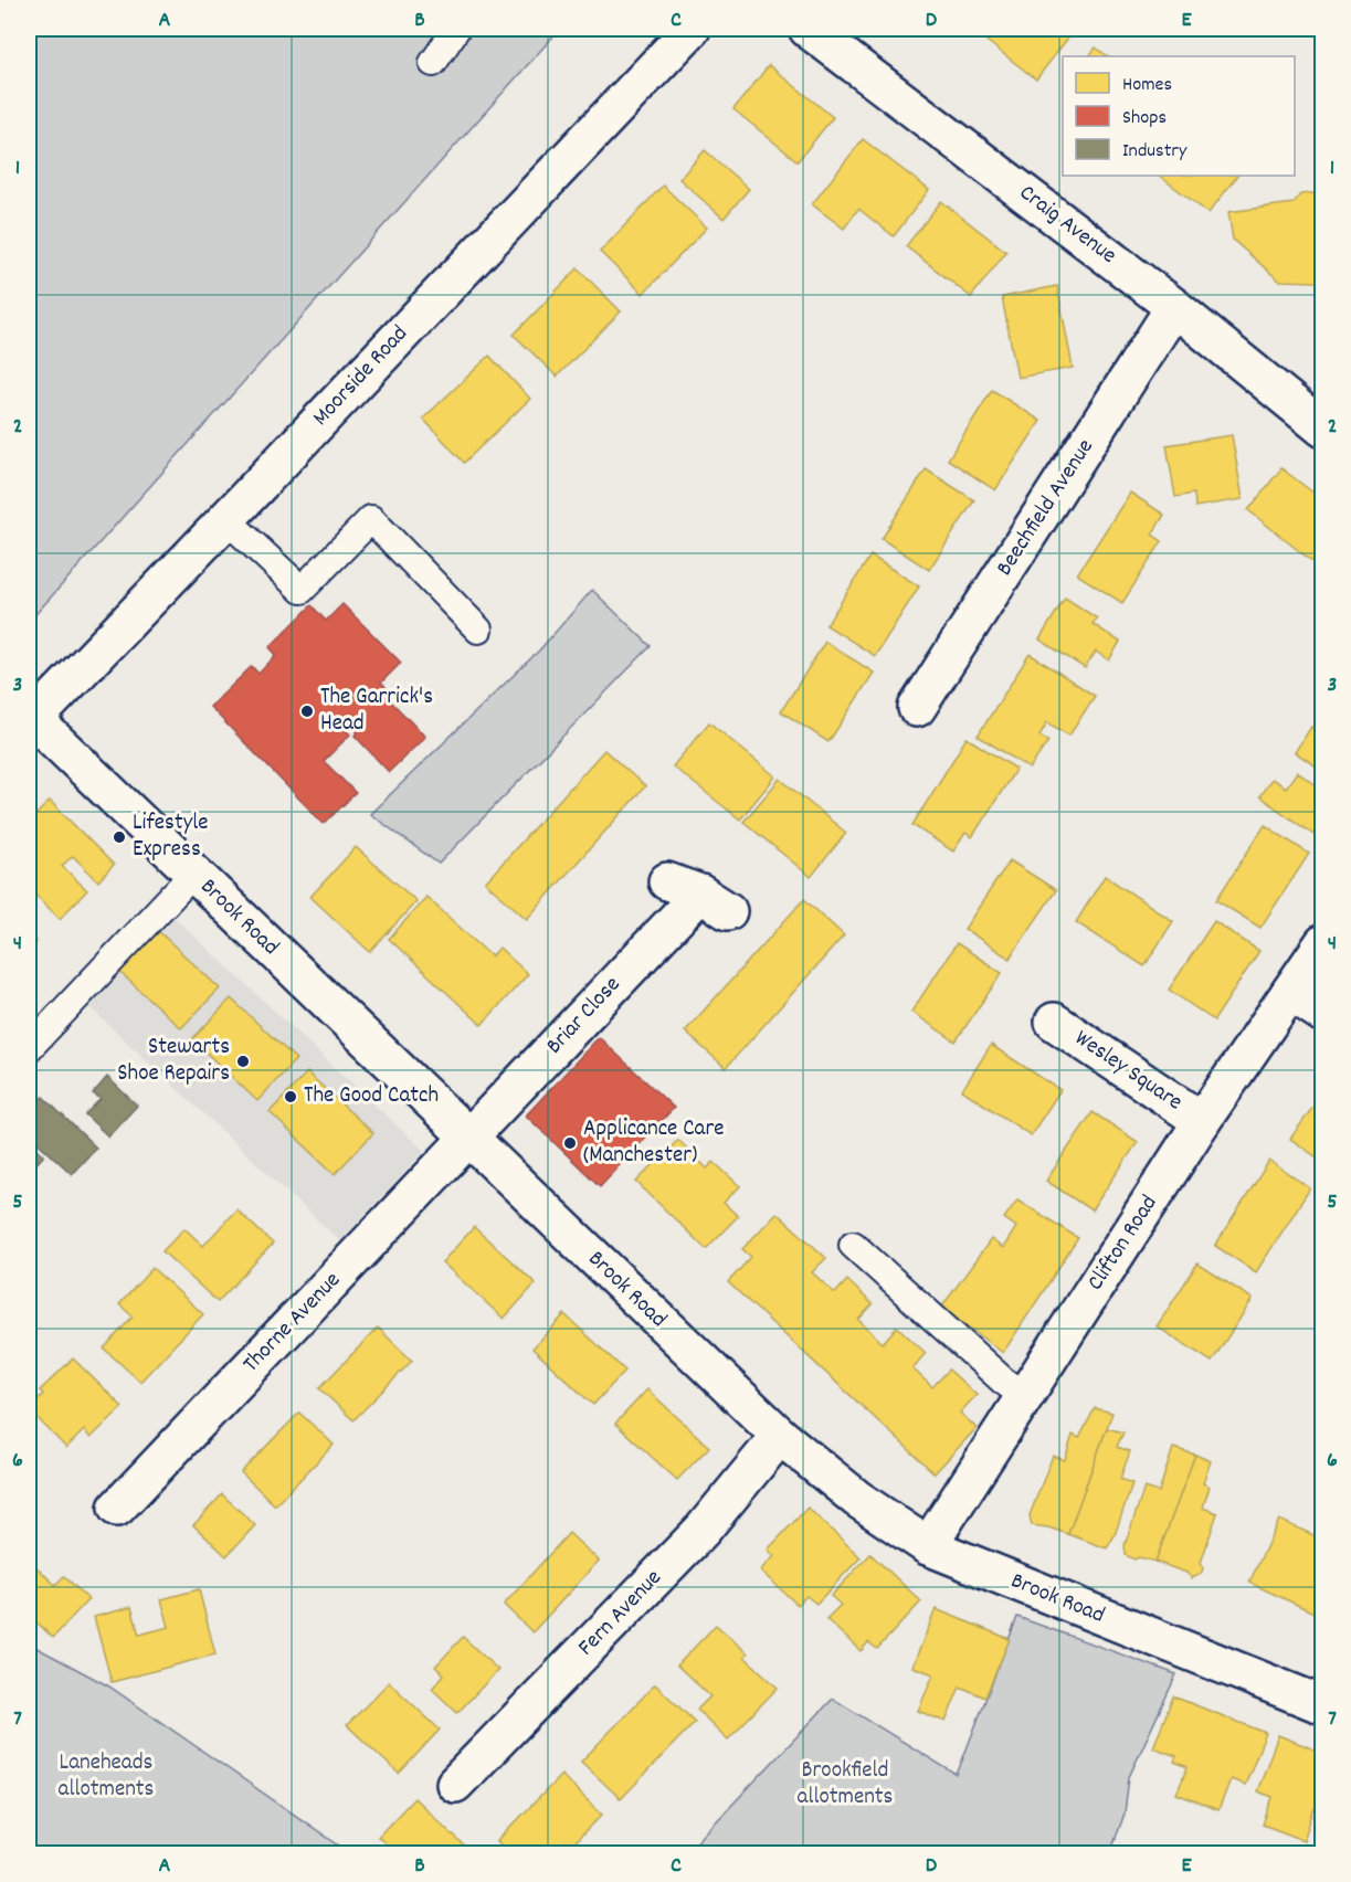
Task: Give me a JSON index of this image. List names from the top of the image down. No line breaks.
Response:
{"streets":{"street":["Craig Avenue","Moorside Road","Beechfield Avenue","Brook Road","Briar Close","Wesley Square","Clifton Road","Thorne Avenue","Fern Avenue"]},"crossings":[["Craig Avenue","Beechfield Avenue"],["Moorside Road","Brook Road"],["Brook Road","Briar Close"],["Brook Road","Clifton Road"],["Brook Road","Thorne Avenue"],["Brook Road","Fern Avenue"],["Briar Close","Thorne Avenue"],["Wesley Square","Clifton Road"]],"parks":["Laneheads allotments","Brookfield allotments"],"places":["The Garrick's Head","Lifestyle Express","Stewarts Shoe Repairs","The Good Catch","Applicance Care (Manchester)"],"legend":["Homes","Shops","Industry"],"grid":{"columns":["A","B","C","D","E"],"rows":["1","2","3","4","5","6","7"]}}
